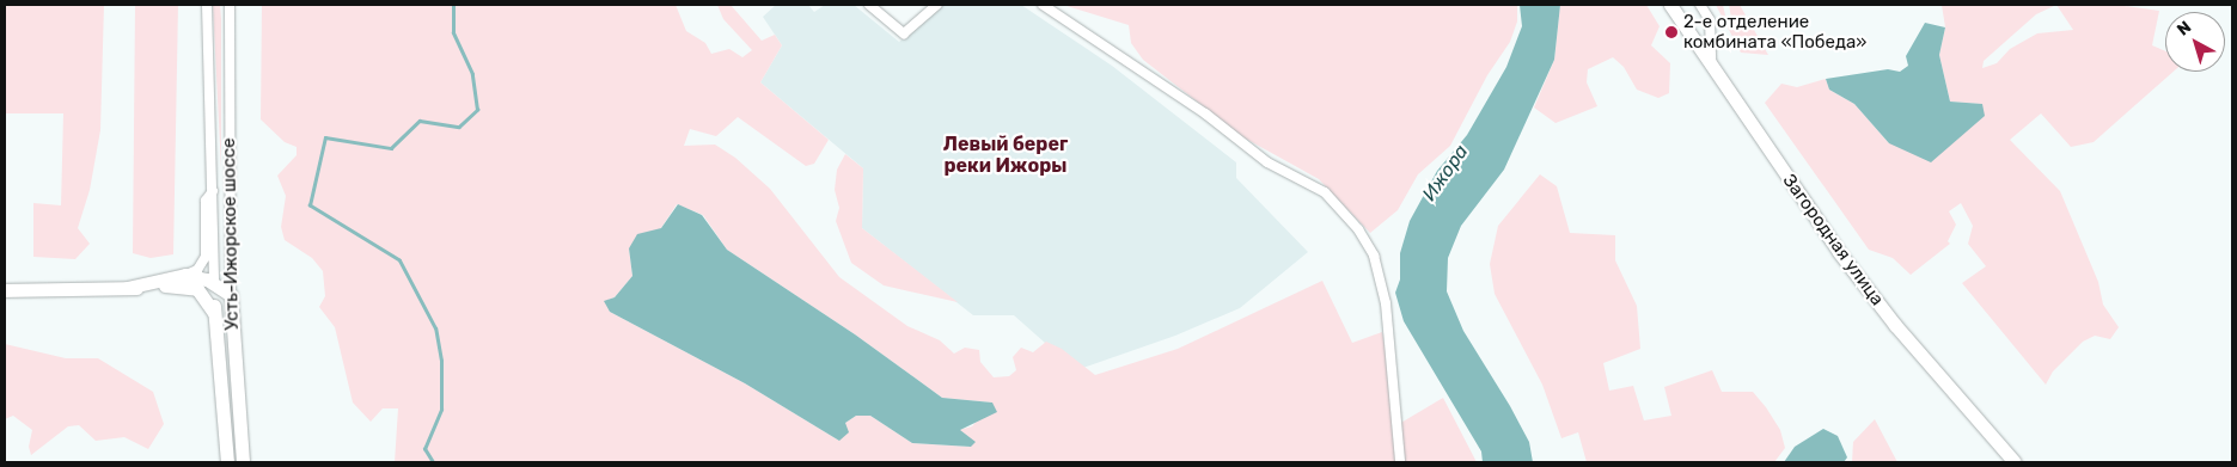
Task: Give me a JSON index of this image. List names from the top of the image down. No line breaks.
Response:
{"streets":{"street":["Усть-Ижорское шоссе","Загородная улица"]},"districts":["Левый берег реки Ижоры"],"water":["Ижора"],"places":["2-е отделение комбината «Победа»"],"north":"top left"}
